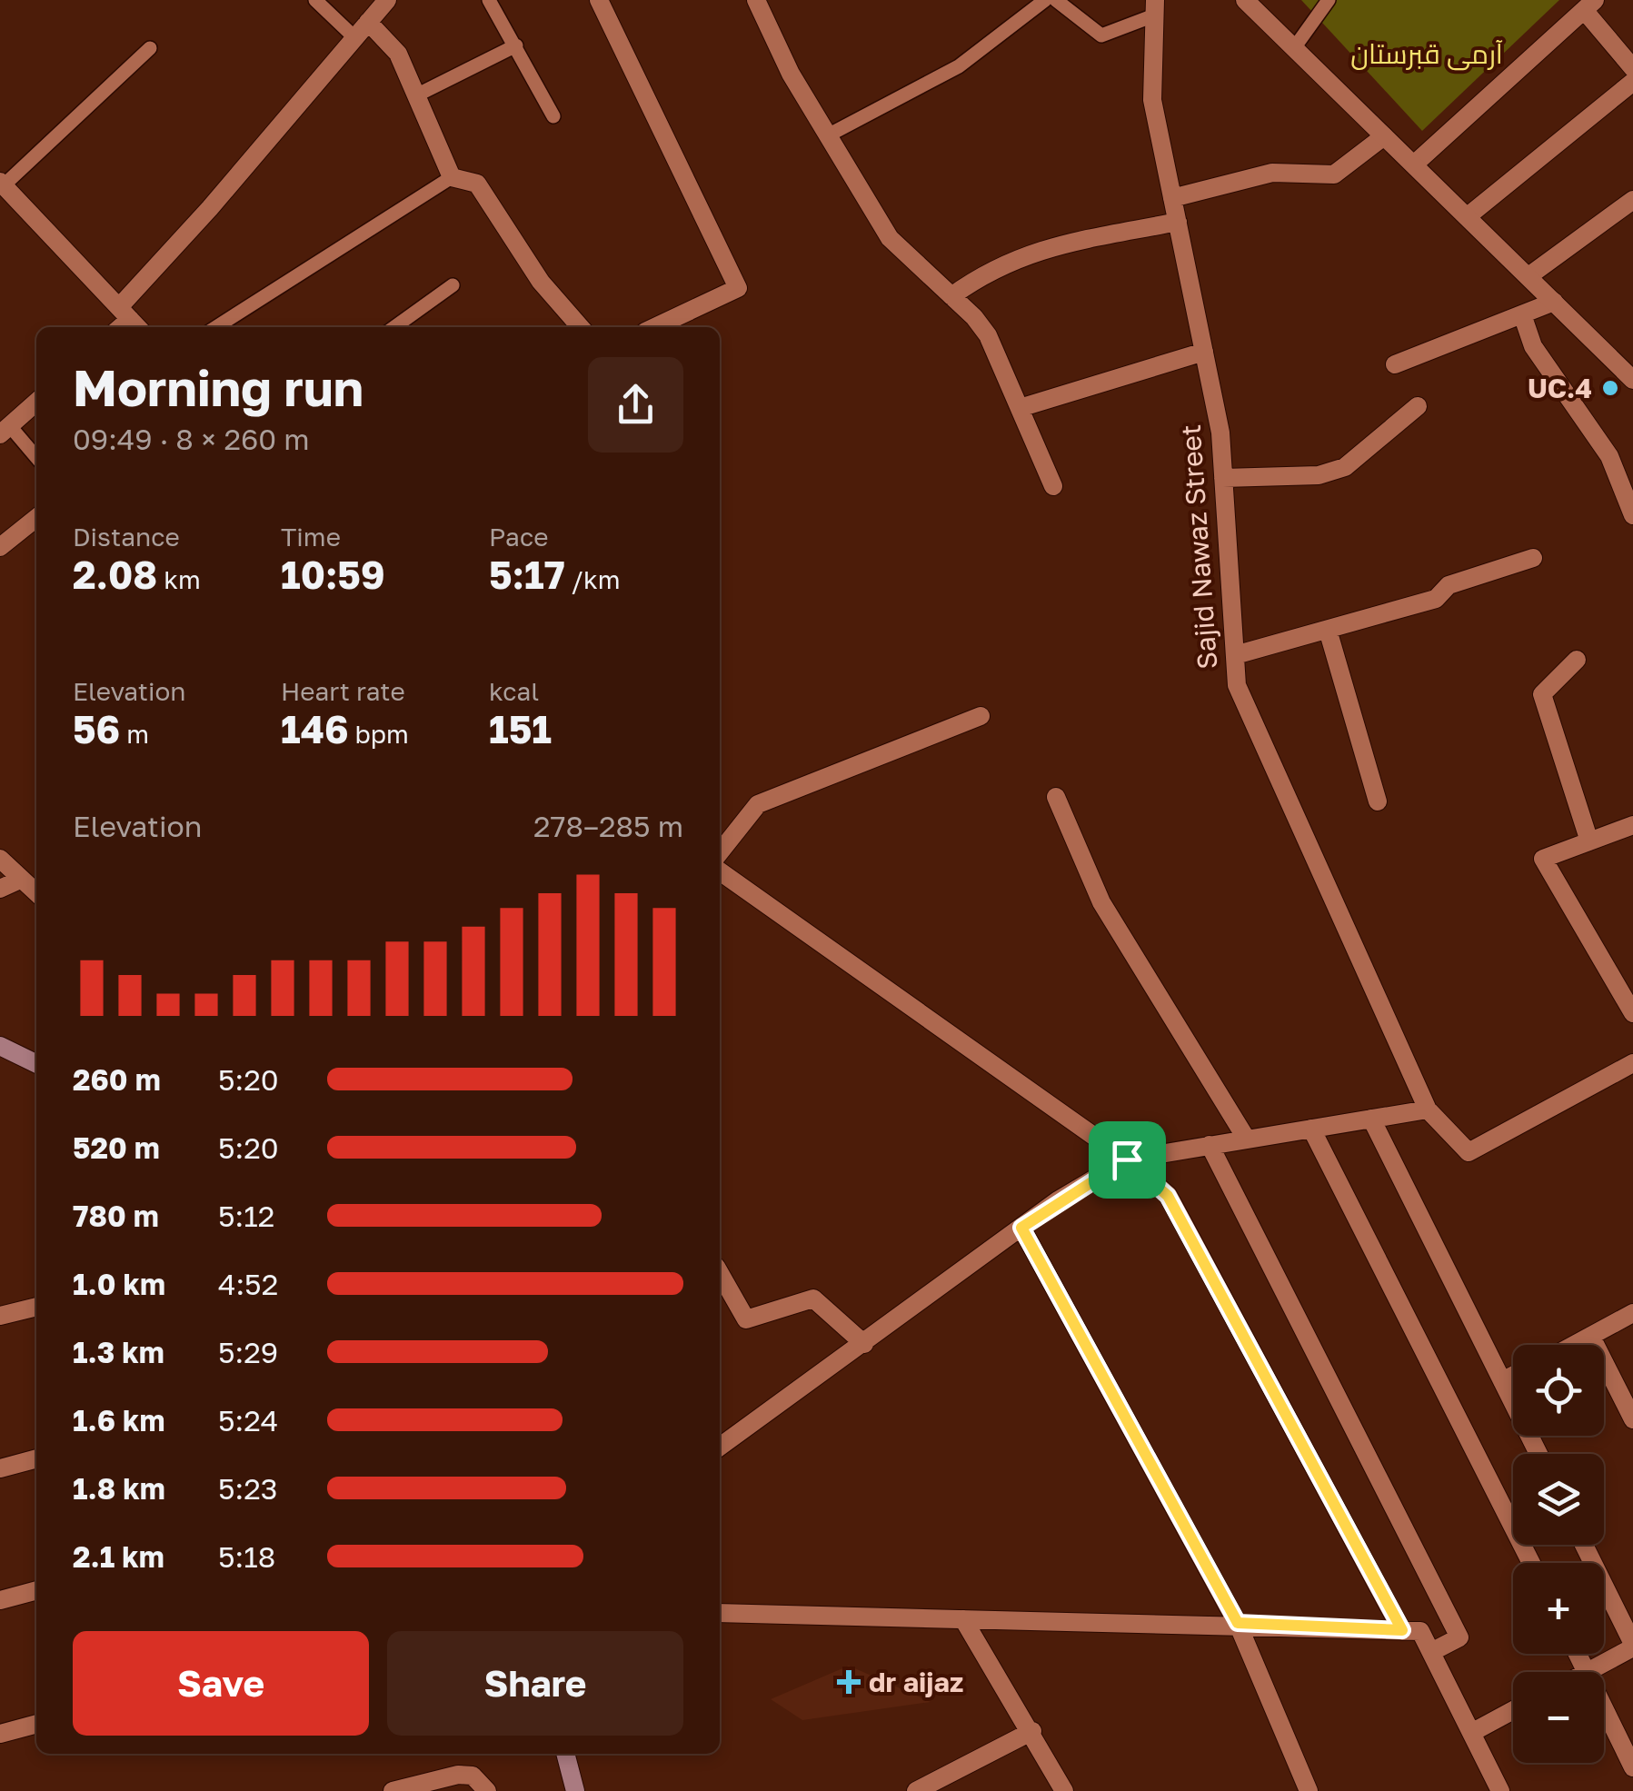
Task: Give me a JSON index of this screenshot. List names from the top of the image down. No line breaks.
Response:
{"streets":{"street":["Sajid Nawaz Street"]},"parks":["آرمی قبرستان"],"places":{"other":["UC.4"],"health":["dr aijaz"]},"page":{"heading":["Morning run","09:49 · 8 × 260 m"],"stats":[["Distance","2.08 km"],["Time","10:59"],["Pace","5:17 /km"],["Elevation","56 m"],["Heart rate","146 bpm"],["kcal","151"]],"chart":["Elevation","278–285 m"],"list":[{"name":"260 m","note":"5:20"},{"name":"520 m","note":"5:20"},{"name":"780 m","note":"5:12"},{"name":"1.0 km","note":"4:52"},{"name":"1.3 km","note":"5:29"},{"name":"1.6 km","note":"5:24"},{"name":"1.8 km","note":"5:23"},{"name":"2.1 km","note":"5:18"}],"map_buttons":["+","−"],"buttons":["Save","Share"]}}
